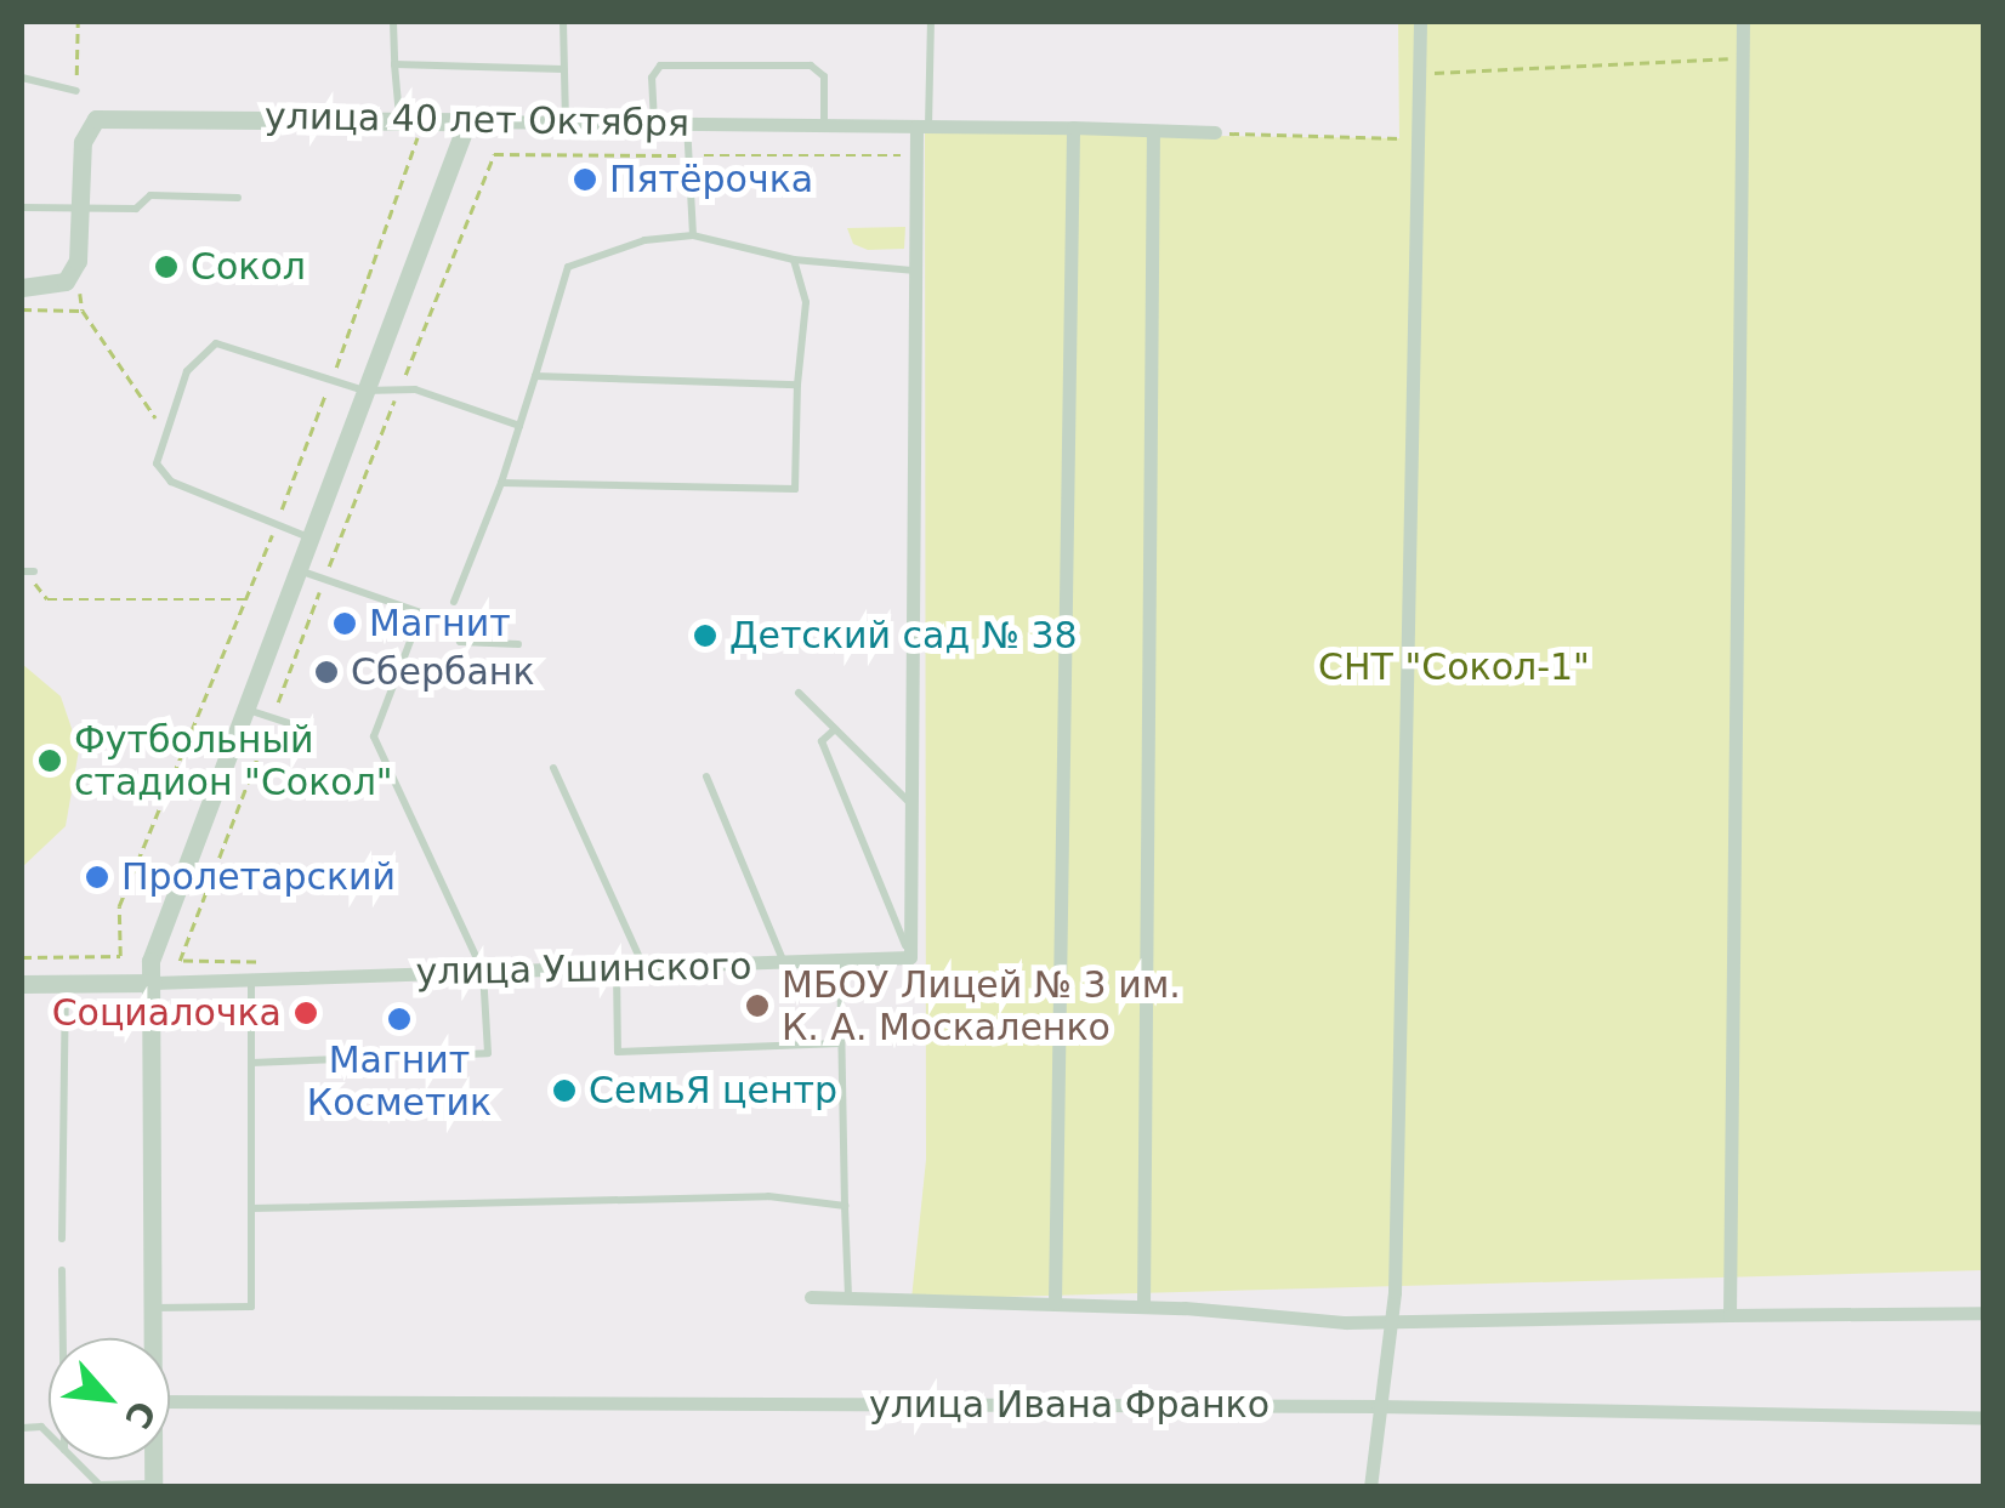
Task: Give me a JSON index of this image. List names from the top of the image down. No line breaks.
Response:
{"streets":{"street":["улица 40 лет Октября","улица Ушинского","улица Ивана Франко"]},"parks":["СНТ \"Сокол-1\""],"places":["Пятёрочка","Сокол","Магнит","Детский сад № 38","Сбербанк","Футбольный стадион \"Сокол\"","Пролетарский","МБОУ Лицей № 3 им. К. А. Москаленко","Социалочка","Магнит Косметик","СемьЯ центр"],"north":"bottom right"}
